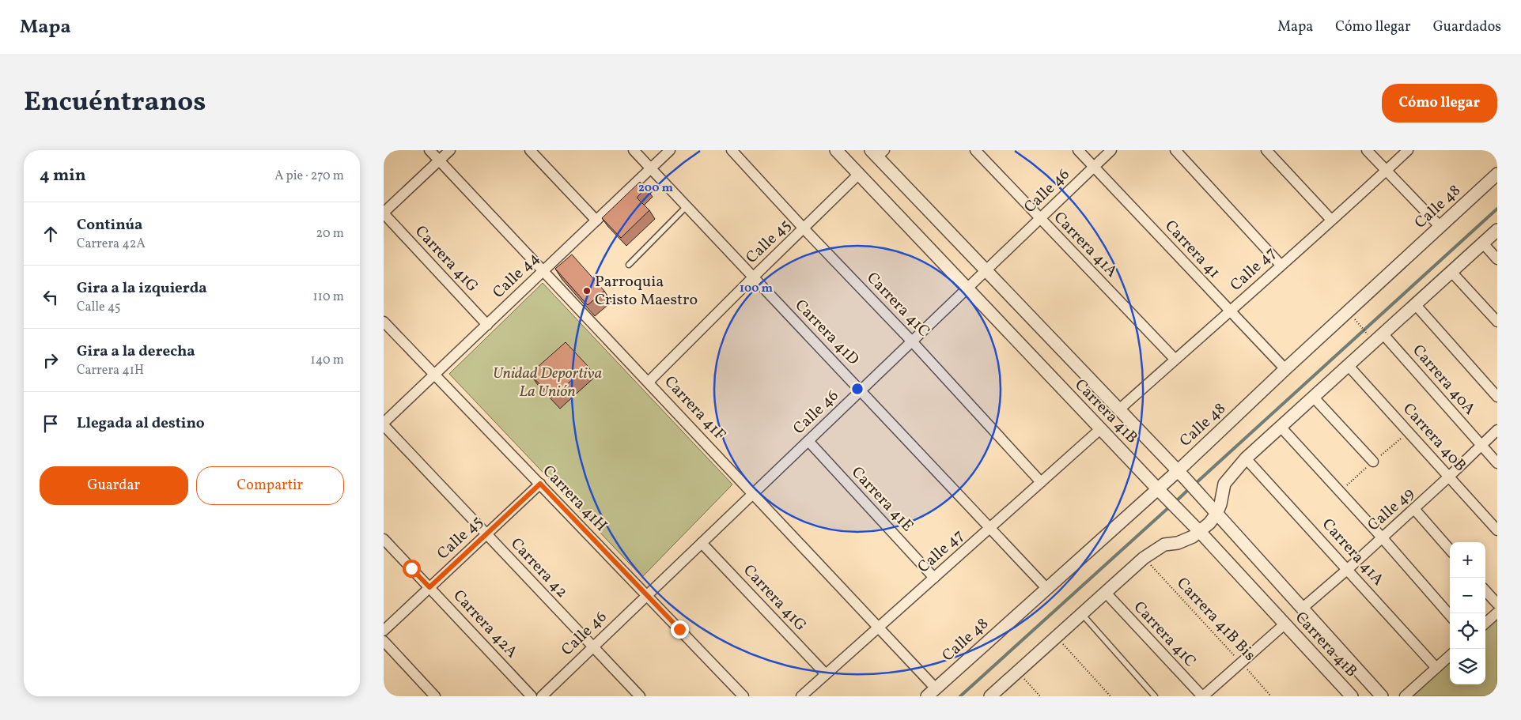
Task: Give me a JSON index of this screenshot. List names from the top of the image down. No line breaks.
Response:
{"streets":{"street":["Calle 46","Calle 48","Calle 45","Carrera 41A","Carrera 41","Carrera 41G","Calle 47","Calle 44","Carrera 41C","Carrera 41D","Carrera 40A","Carrera 41F","Carrera 41B","Carrera 40B","Carrera 41H","Carrera 41E","Calle 49","Carrera 42","Carrera 42A"],"path":["Carrera 41B Bis"]},"crossings":[["Calle 46","Carrera 41A"],["Calle 46","Carrera 41"],["Calle 46","Carrera 41G"],["Calle 46","Carrera 41C"],["Calle 46","Carrera 41D"],["Calle 46","Carrera 41F"],["Calle 46","Carrera 41B"],["Calle 46","Carrera 41H"],["Calle 46","Carrera 41E"],["Calle 46","Carrera 42"],["Calle 48","Carrera 41"],["Calle 48","Carrera 41D"],["Calle 48","Carrera 41F"],["Calle 48","Carrera 41B"],["Calle 45","Carrera 41C"],["Calle 45","Carrera 41D"],["Calle 45","Carrera 41F"],["Calle 45","Carrera 41B"],["Calle 45","Carrera 41H"],["Calle 45","Carrera 42"],["Calle 45","Carrera 42A"],["Carrera 41A","Calle 47"],["Carrera 41A","Calle 49"],["Carrera 41","Calle 47"],["Carrera 41G","Calle 47"],["Carrera 41G","Calle 44"],["Calle 47","Carrera 41C"],["Calle 47","Carrera 41D"],["Calle 47","Carrera 41F"],["Calle 47","Carrera 41B"],["Calle 47","Carrera 41E"],["Calle 44","Carrera 41D"],["Calle 44","Carrera 41F"],["Calle 44","Carrera 41H"],["Calle 44","Carrera 42"],["Carrera 40A","Calle 49"],["Carrera 41B","Calle 49"],["Carrera 40B","Calle 49"]],"parks":["Unidad Deportiva La Unión"],"places":["Parroquia Cristo Maestro"],"page":{"header":"Mapa","nav":["Mapa","Cómo llegar","Guardados"],"title":"Encuéntranos","buttons":["Cómo llegar",["Guardar","Compartir"]],"heading":["4 min","A pie · 270 m"],"list":[["Continúa","Carrera 42A","20 m"],["Gira a la izquierda","Calle 45","110 m"],["Gira a la derecha","Carrera 41H","140 m"],"Llegada al destino"],"map_buttons":["+","−"]},"rings":["200 m","100 m"]}
